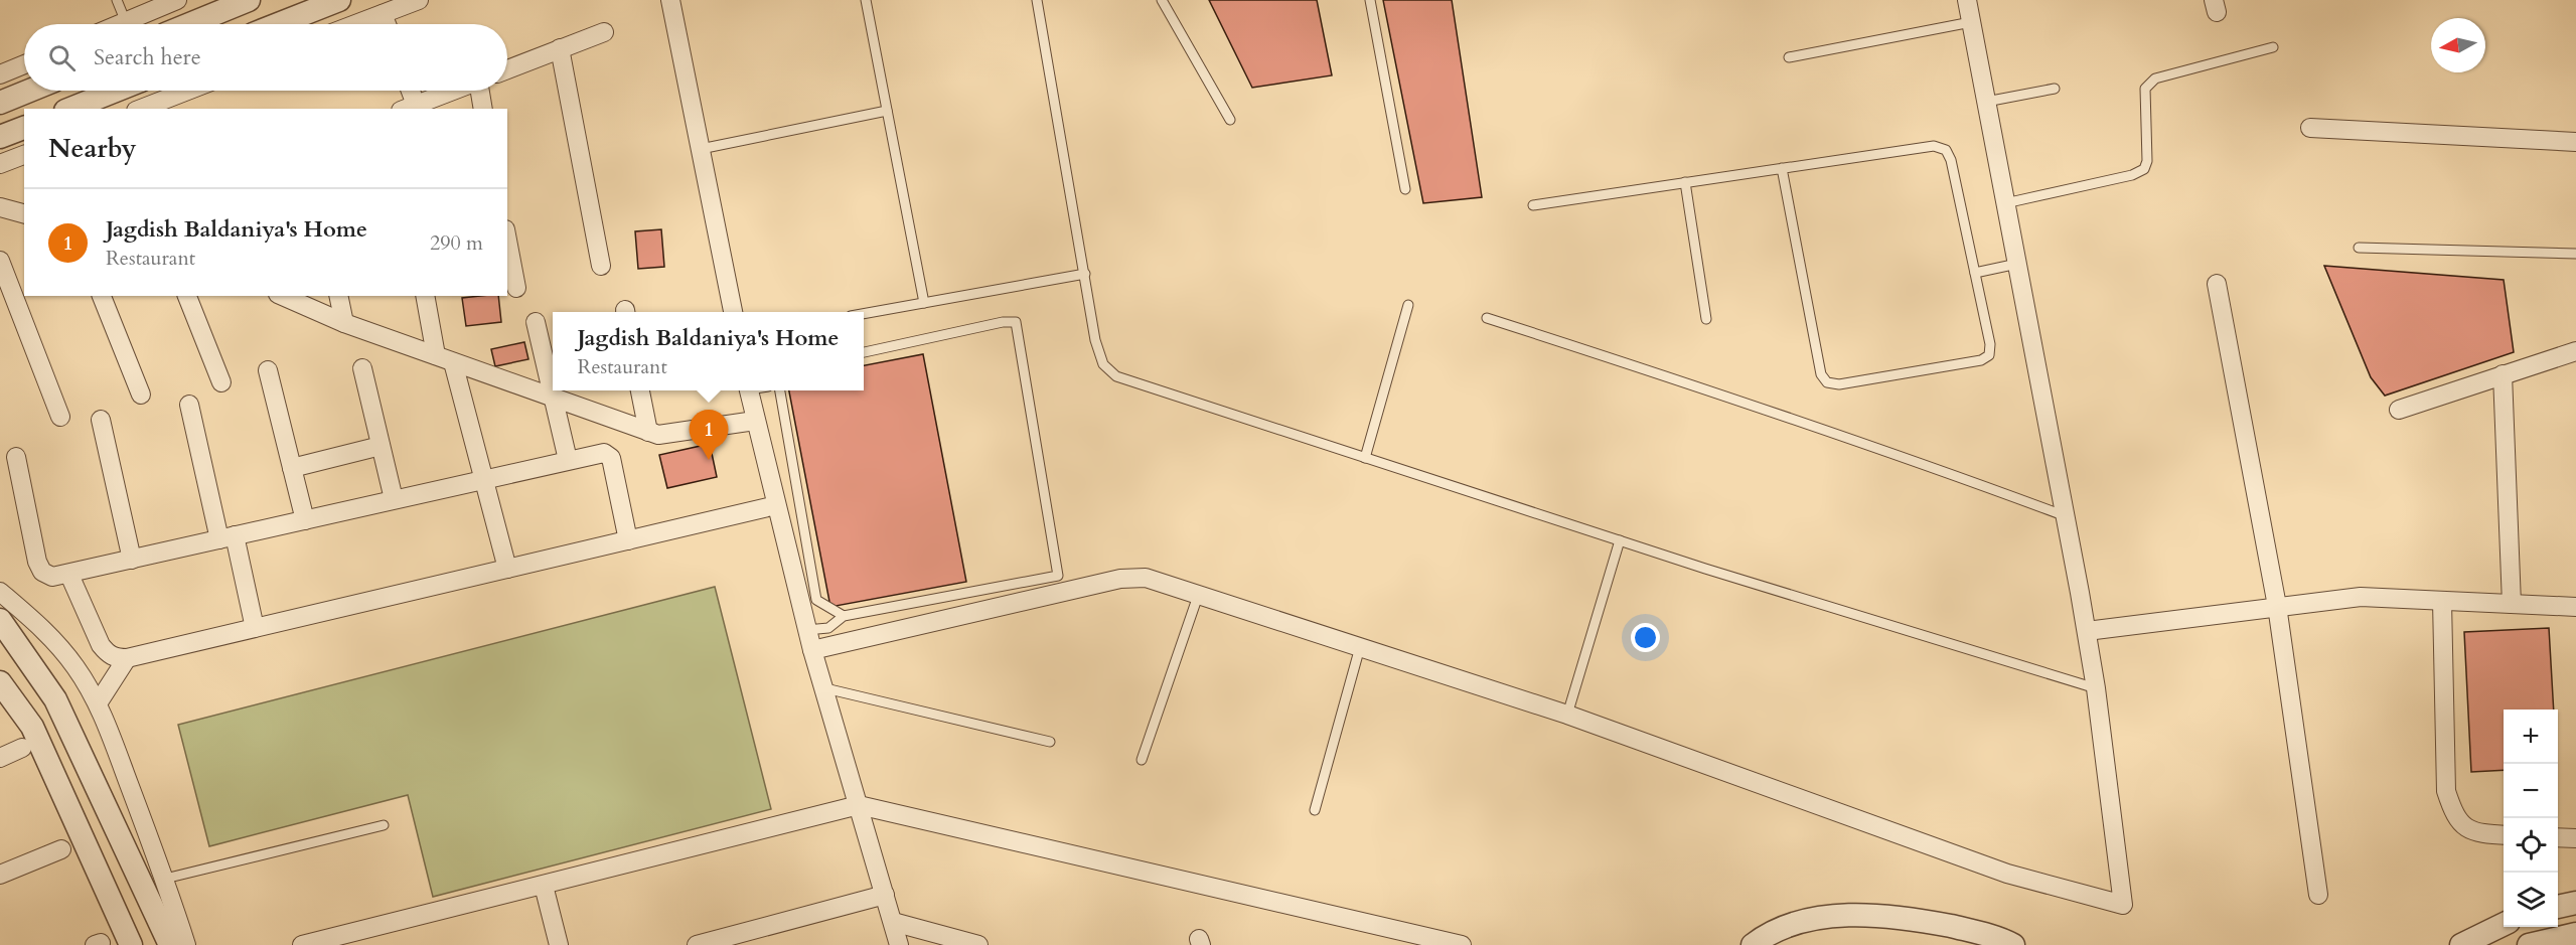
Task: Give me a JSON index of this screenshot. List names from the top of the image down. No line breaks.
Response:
{"north":"left","page":{"search":"Search here","heading":"Nearby","list":[{"mark":"1","name":"Jagdish Baldaniya's Home","note":"Restaurant","value":"290 m"}],"popup":["Jagdish Baldaniya's Home","Restaurant"],"pins":"1","map_buttons":["+","−"]}}
